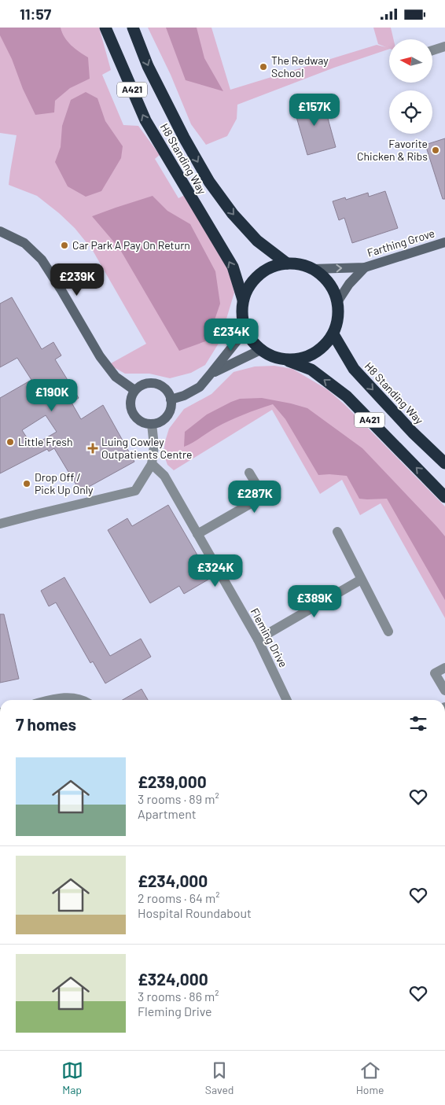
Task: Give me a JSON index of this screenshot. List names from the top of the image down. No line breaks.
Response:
{"streets":{"highway":["A421","H8 Standing Way"],"street":["Farthing Grove","Fleming Drive"]},"crossings":[["A421","H8 Standing Way"],["A421","Farthing Grove"],["H8 Standing Way","Farthing Grove"]],"places":{"other":["The Redway School","Favorite Chicken & Ribs","Car Park A Pay On Return","Little Fresh","Drop Off / Pick Up Only"],"health":["Luing Cowley Outpatients Centre"]},"north":"left","page":{"status":"11:57","price":["£157K","£239K","£234K","£190K","£287K","£324K","£389K"],"heading":"7 homes","list":[{"name":"£239,000","note":"3 rooms · 89 m² · Apartment"},{"name":"£234,000","note":"2 rooms · 64 m² · Hospital Roundabout"},{"name":"£324,000","note":"3 rooms · 86 m² · Fleming Drive"}],"tabs":["Map","Saved","Home"]}}
